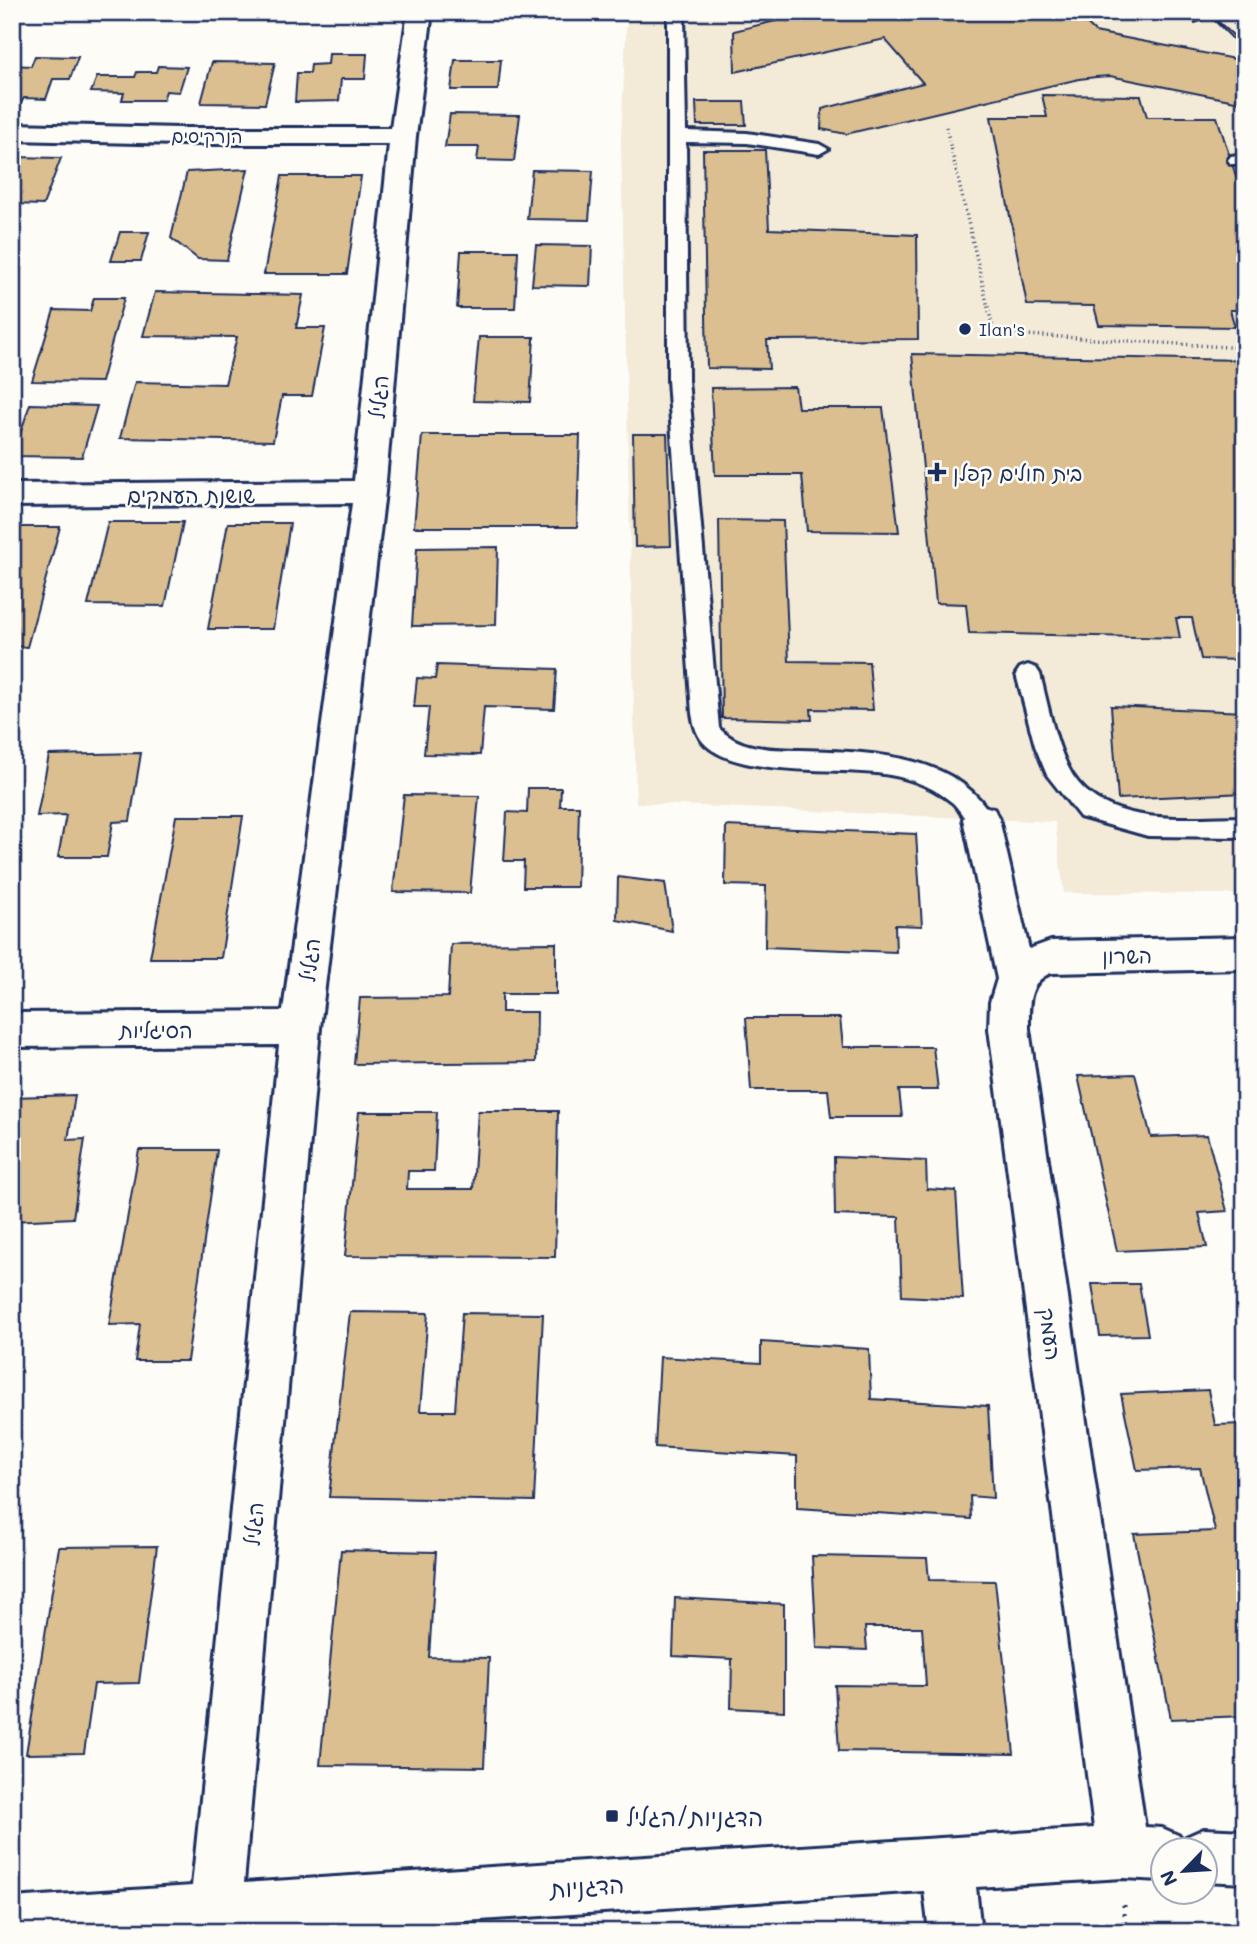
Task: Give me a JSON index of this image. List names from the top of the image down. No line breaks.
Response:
{"streets":{"street":["הנרקיסים","הגליל","שושנת העמקים","השרון","הסיגליות","העמק","הדגניות"]},"crossings":[["הנרקיסים","הגליל"],["הגליל","שושנת העמקים"],["הגליל","הסיגליות"],["הגליל","הדגניות"],["השרון","העמק"],["העמק","הדגניות"]],"places":{"other":["Ilan's"],"health":["בית חולים קפלן"],"transit":["הדגניות/הגליל"]},"north":"bottom left"}
